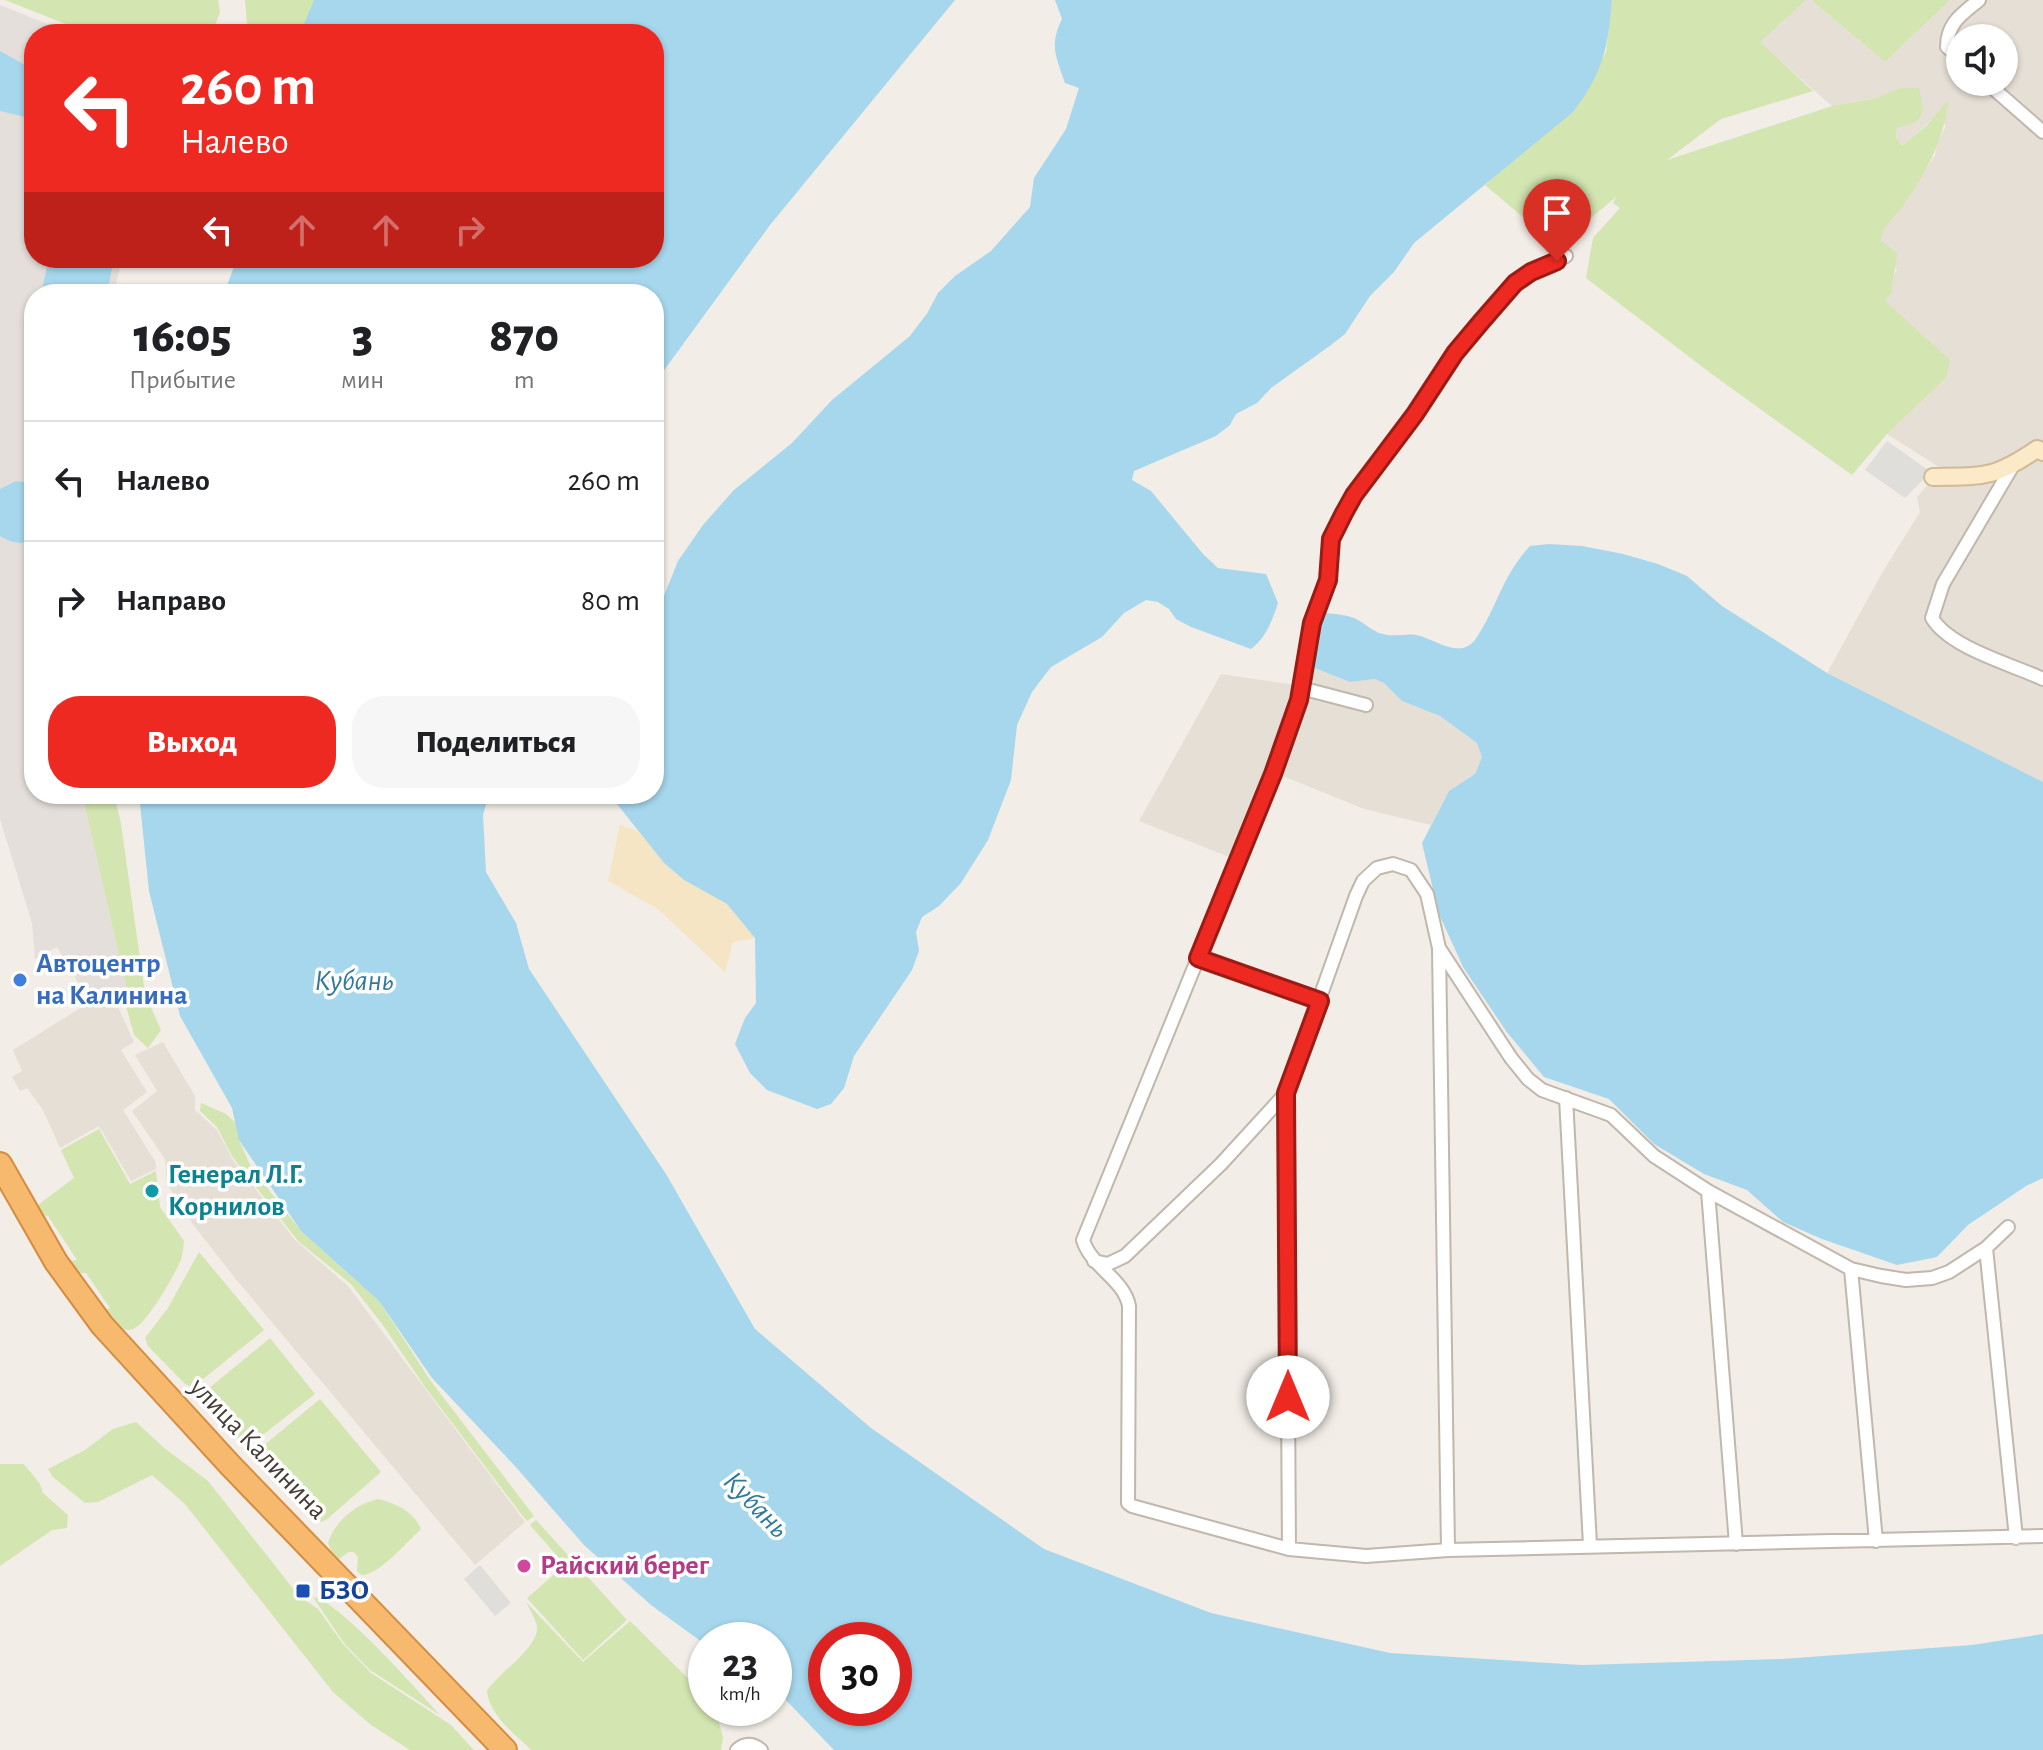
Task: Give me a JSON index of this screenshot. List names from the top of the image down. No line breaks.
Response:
{"streets":{"highway":["улица Калинина"]},"water":["Кубань"],"places":{"other":["Автоцентр на Калинина","Генерал Л.Г. Корнилов","Райский берег"],"transit":["БЗО"]},"page":{"turn":["260 m","Налево"],"eta":["16:05","Прибытие","3","мин","870","m"],"list":[{"name":"Налево","value":"260 m"},{"name":"Направо","value":"80 m"}],"buttons":["Выход","Поделиться"],"speed":"23 km/h","limit":"30"}}
